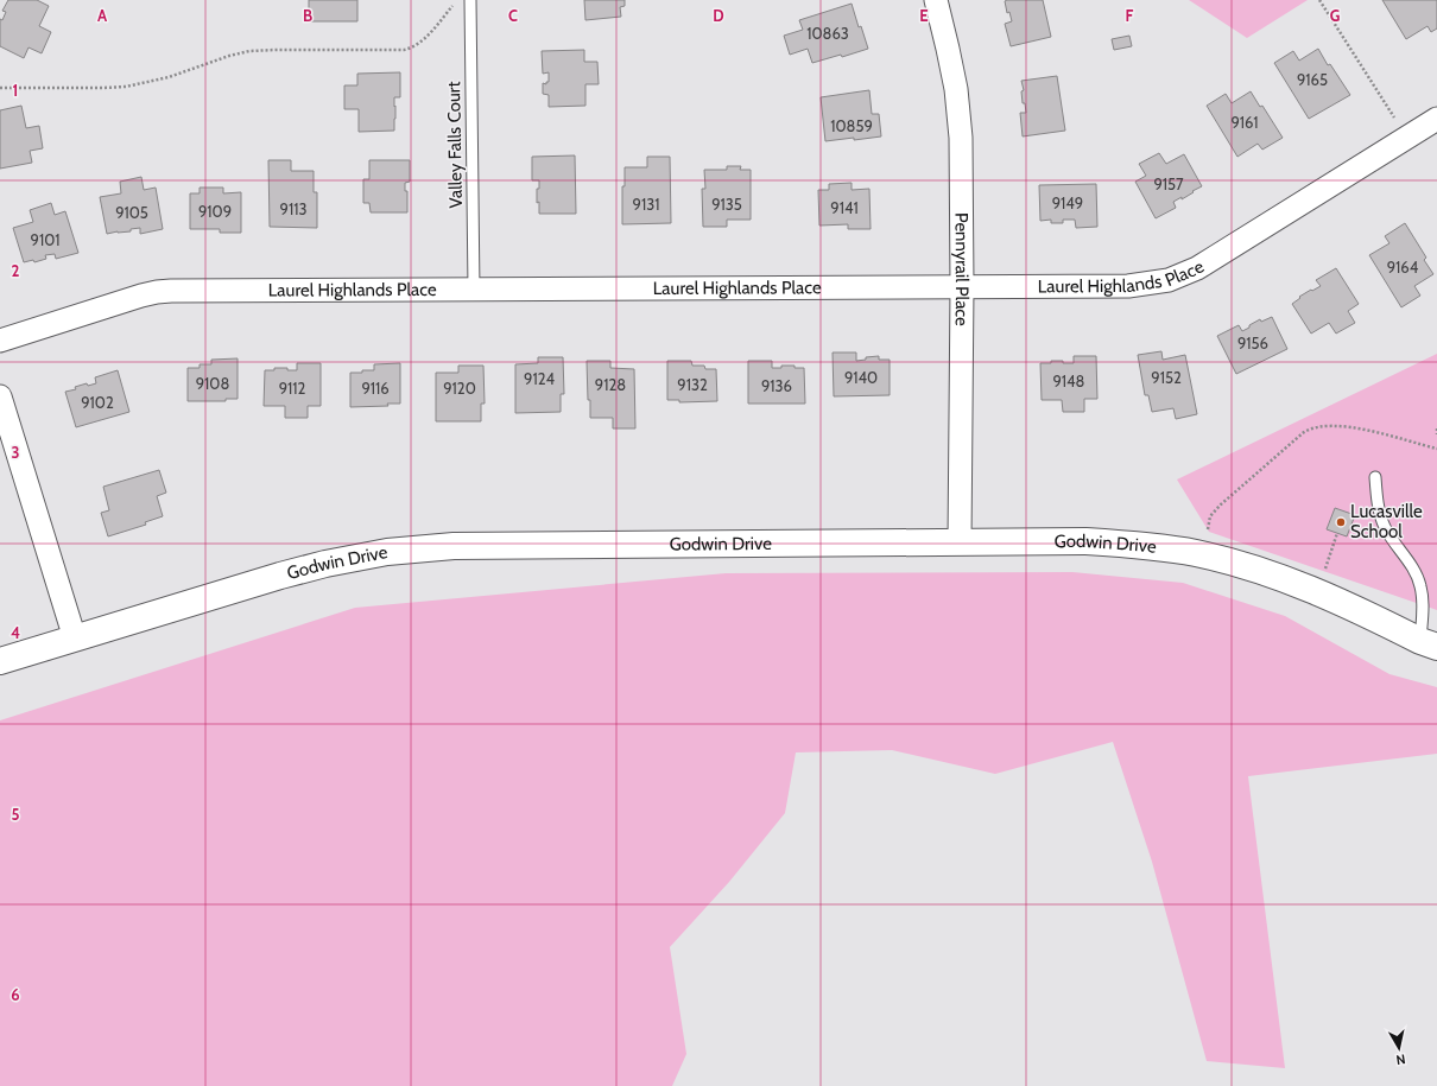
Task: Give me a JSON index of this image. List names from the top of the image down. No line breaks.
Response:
{"streets":{"street":["Pennyrail Place","Laurel Highlands Place","Godwin Drive"],"lane":["Valley Falls Court"]},"crossings":[["Valley Falls Court","Laurel Highlands Place"],["Pennyrail Place","Laurel Highlands Place"],["Pennyrail Place","Godwin Drive"]],"places":["Lucasville School"],"house_numbers":["10863","9165","9161","10859","9157","9149","9131","9135","9141","9113","9109","9105","9101","9164","9156","9140","9152","9124","9148","9108","9128","9132","9136","9112","9116","9120","9102"],"north":"bottom","grid":{"columns":["A","B","C","D","E","F","G"],"rows":["1","2","3","4","5","6"]}}
